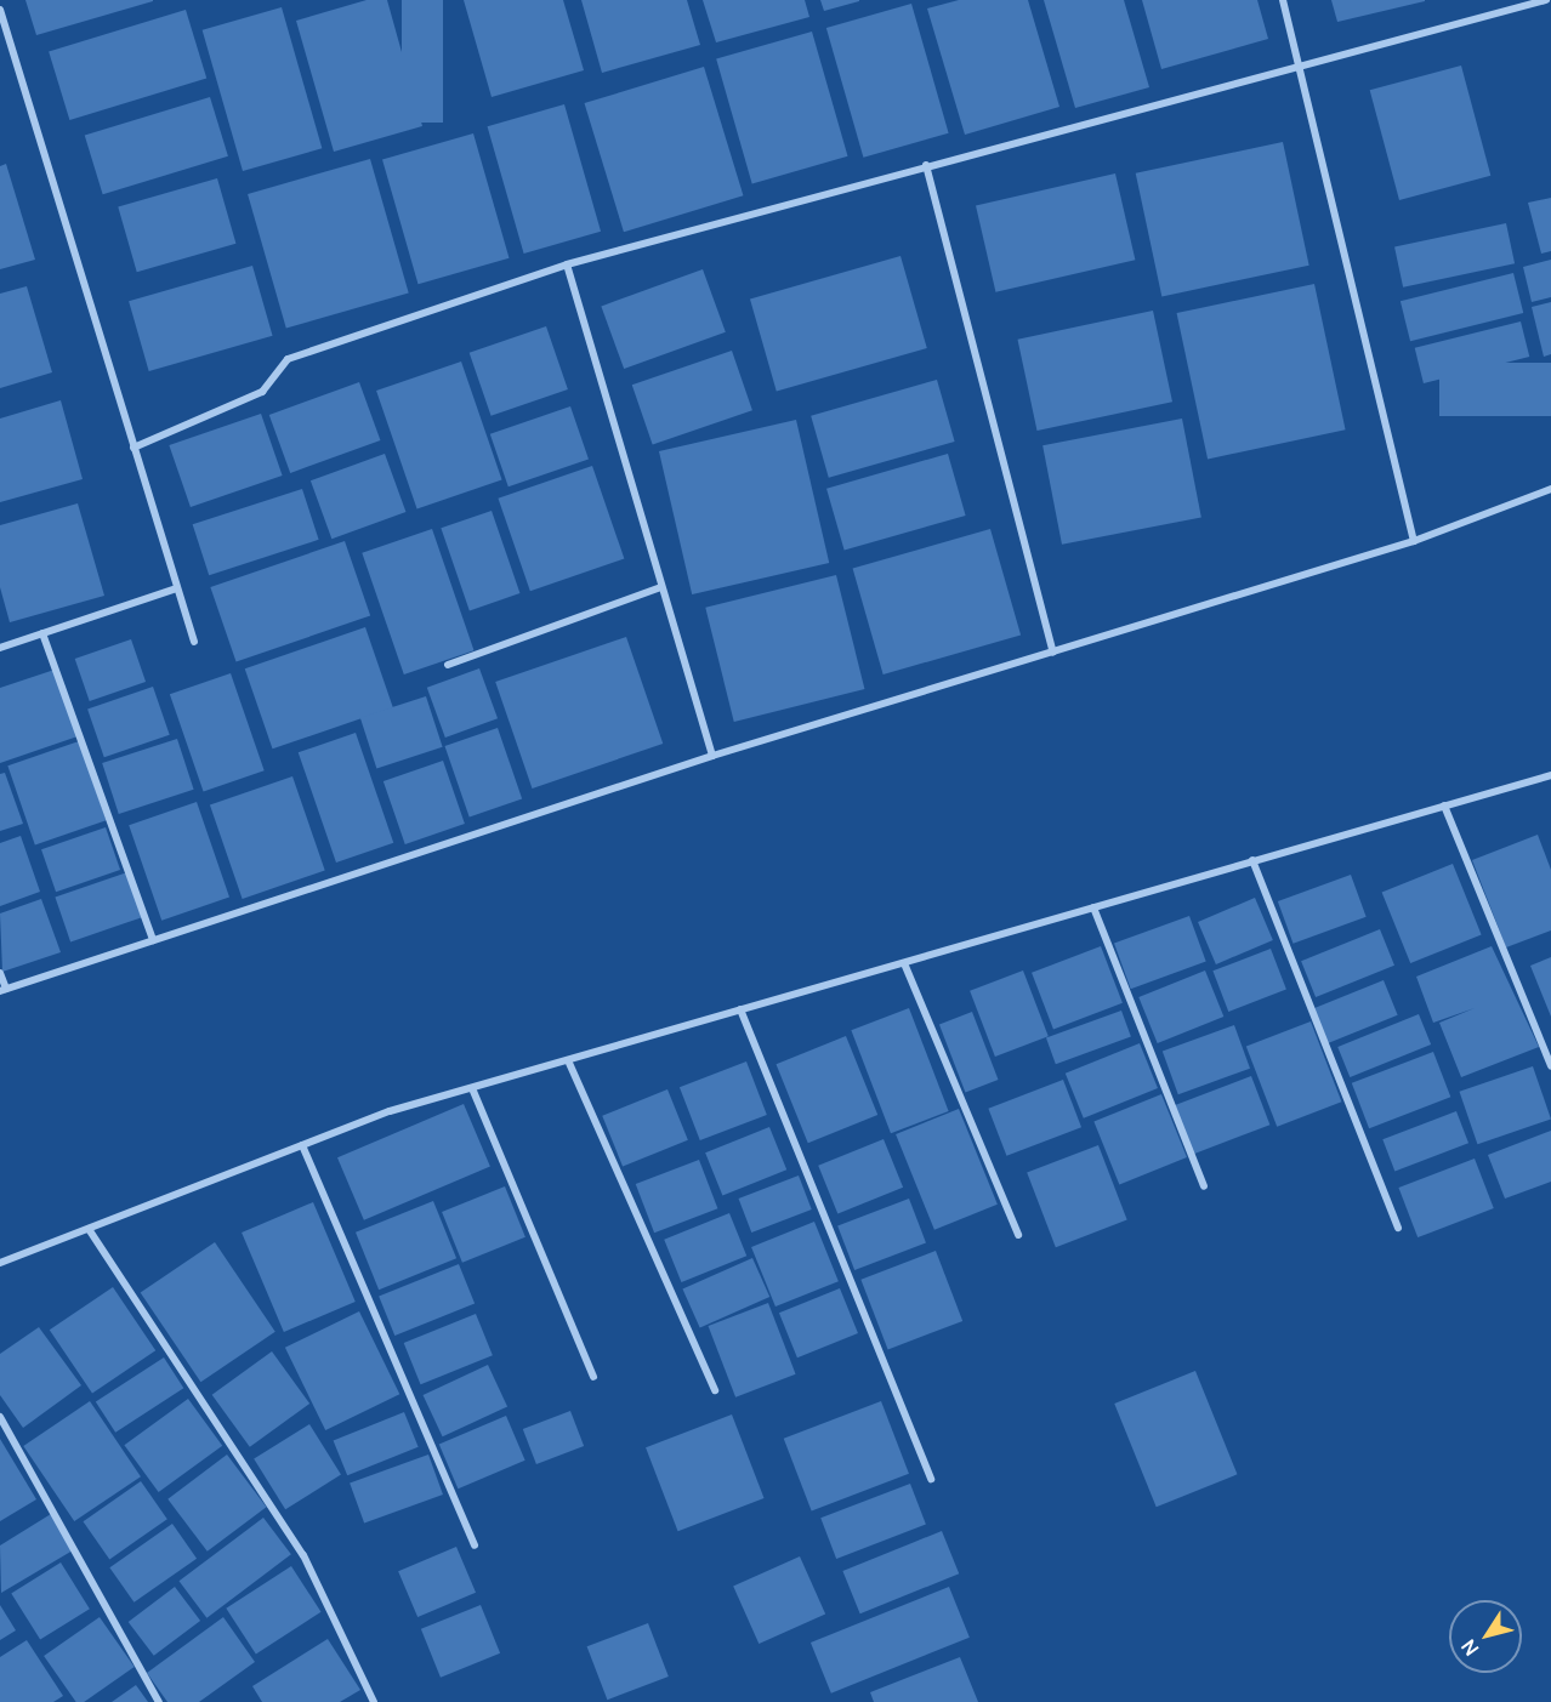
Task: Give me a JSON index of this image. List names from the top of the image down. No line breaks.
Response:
{"north":"bottom left"}
